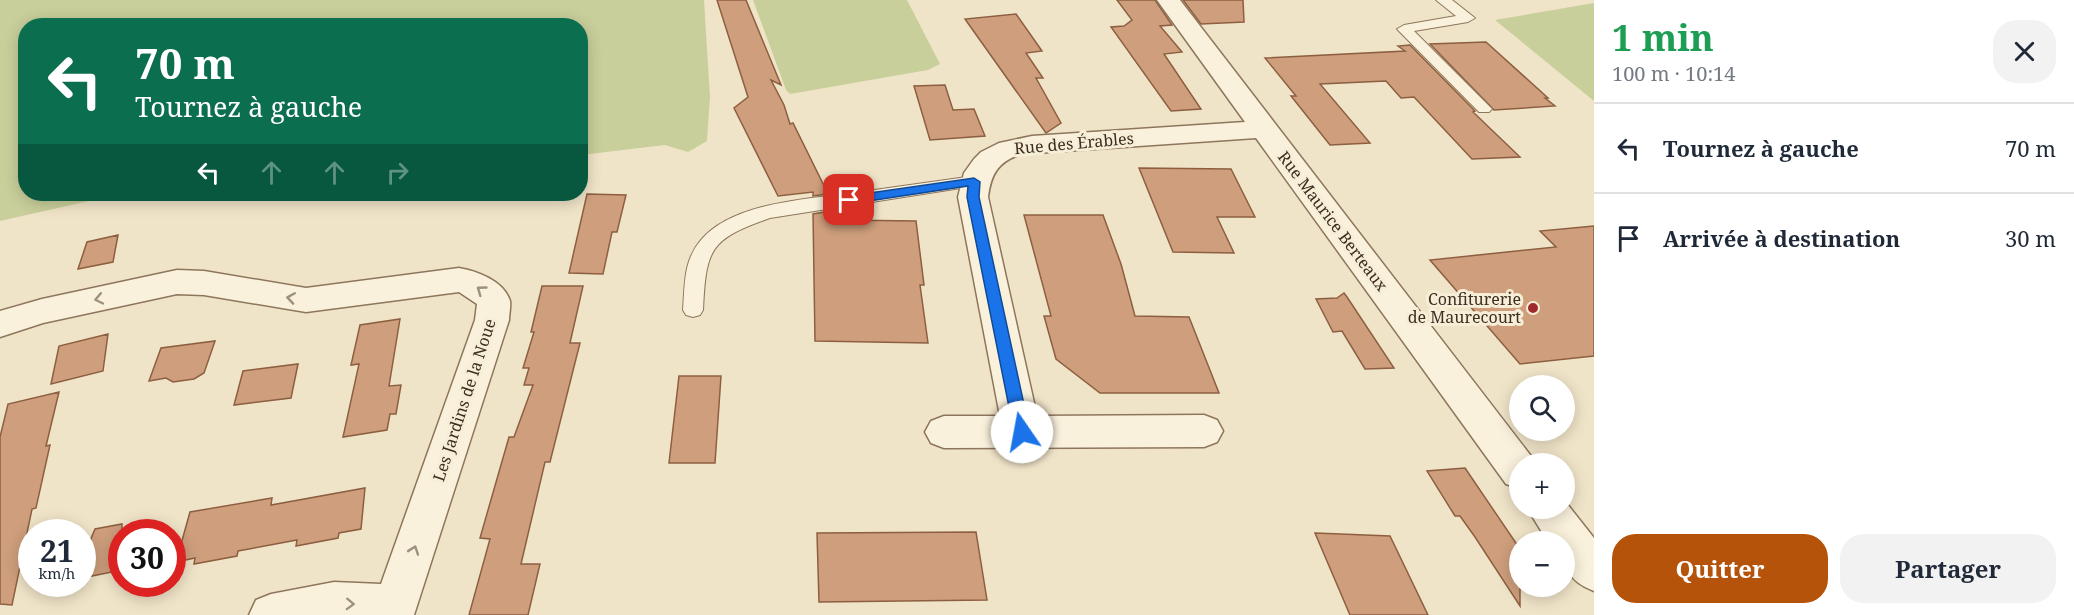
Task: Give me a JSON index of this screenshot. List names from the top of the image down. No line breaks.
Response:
{"streets":{"street":["Rue des Érables","Rue Maurice Berteaux","Les Jardins de la Noue"]},"crossings":[["Rue des Érables","Rue Maurice Berteaux"]],"places":["Confiturerie de Maurecourt"],"page":{"heading":["1 min","100 m · 10:14"],"turn":["70 m","Tournez à gauche"],"list":[{"name":"Tournez à gauche","value":"70 m"},{"name":"Arrivée à destination","value":"30 m"}],"map_buttons":["+","−"],"speed":"21 km/h","limit":"30","buttons":["Quitter","Partager"]}}
